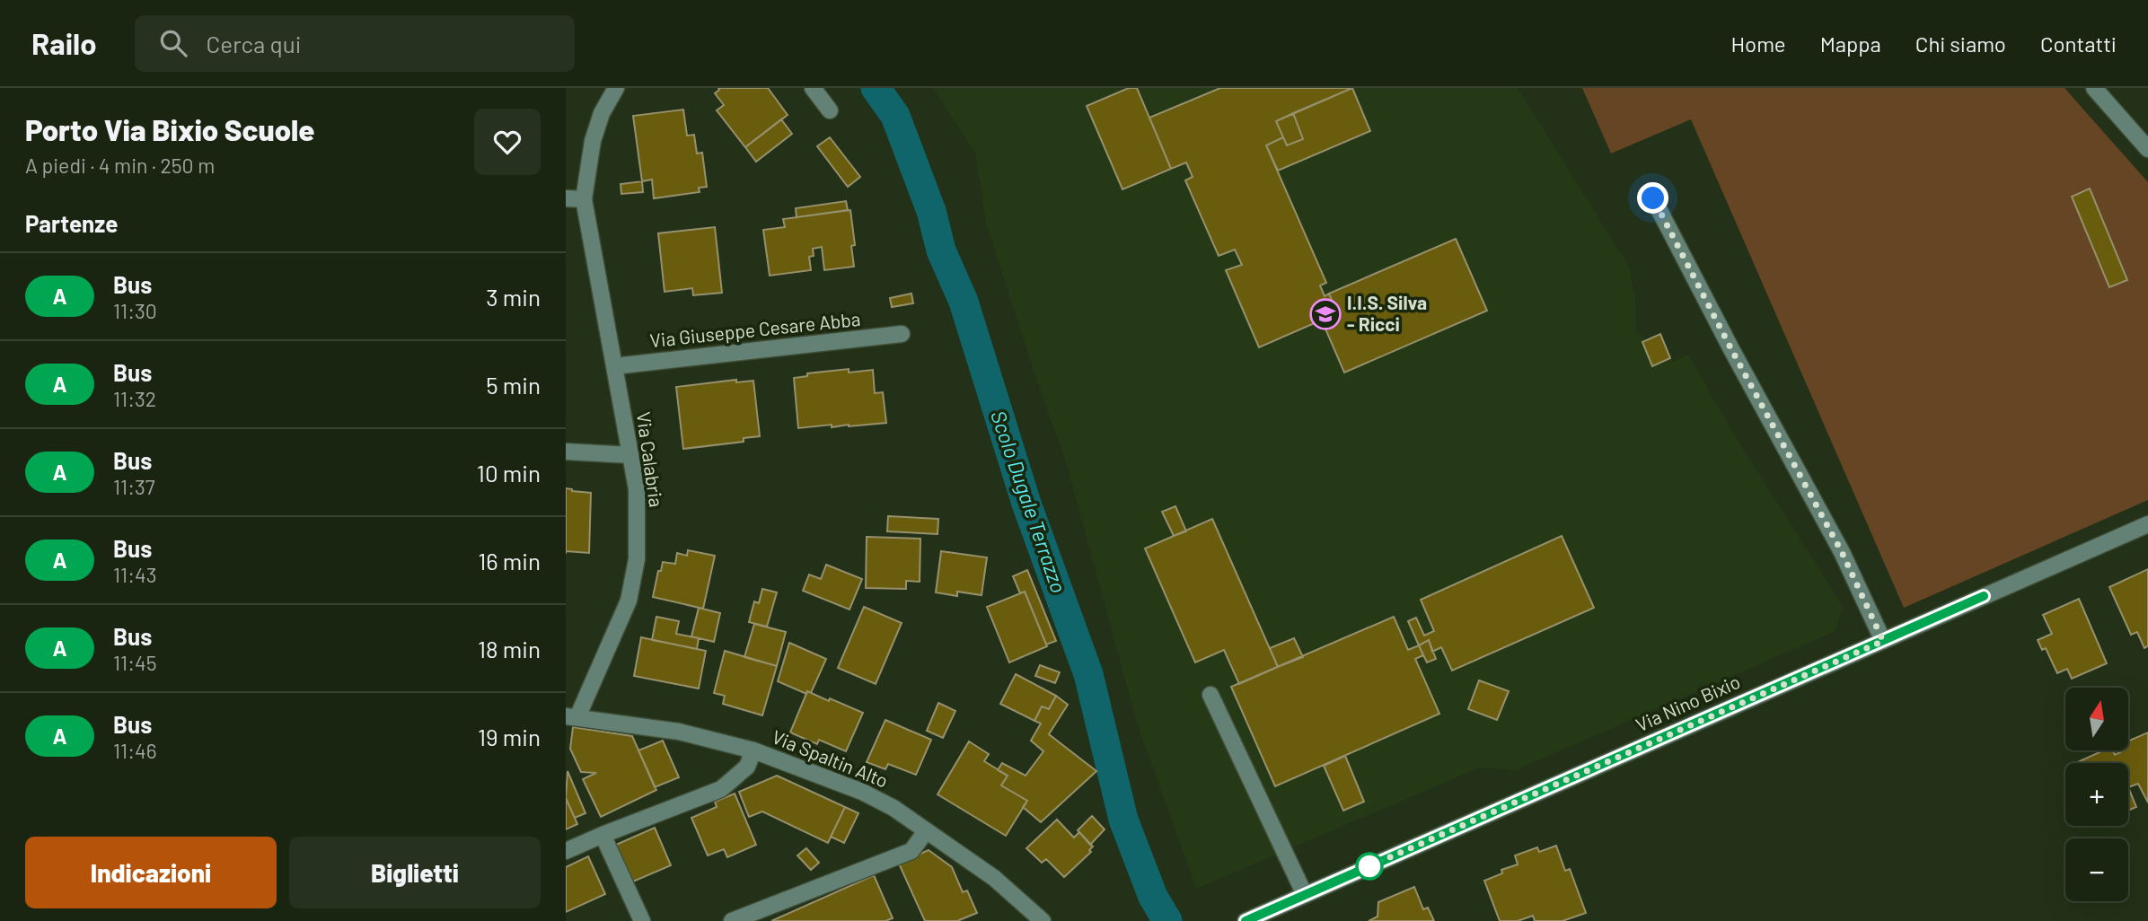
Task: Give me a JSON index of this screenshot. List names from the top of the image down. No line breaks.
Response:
{"streets":{"street":["Via Giuseppe Cesare Abba","Via Calabria","Via Nino Bixio","Via Spaltin Alto"]},"crossings":[["Via Giuseppe Cesare Abba","Via Calabria"],["Via Calabria","Via Spaltin Alto"]],"water":["Scolo Dugale Terrazzo"],"places":{"school or university":["I.I.S. Silva - Ricci"]},"lines":["bus line A"],"north":"top","page":{"header":"Railo","search":"Cerca qui","nav":["Home","Mappa","Chi siamo","Contatti"],"heading":[["Porto Via Bixio Scuole","A piedi · 4 min · 250 m"],"Partenze"],"list":[{"mark":"A","name":"Bus","note":"11:30","value":"3 min"},{"mark":"A","name":"Bus","note":"11:32","value":"5 min"},{"mark":"A","name":"Bus","note":"11:37","value":"10 min"},{"mark":"A","name":"Bus","note":"11:43","value":"16 min"},{"mark":"A","name":"Bus","note":"11:45","value":"18 min"},{"mark":"A","name":"Bus","note":"11:46","value":"19 min"}],"map_buttons":["+","−"],"buttons":["Indicazioni","Biglietti"]}}
